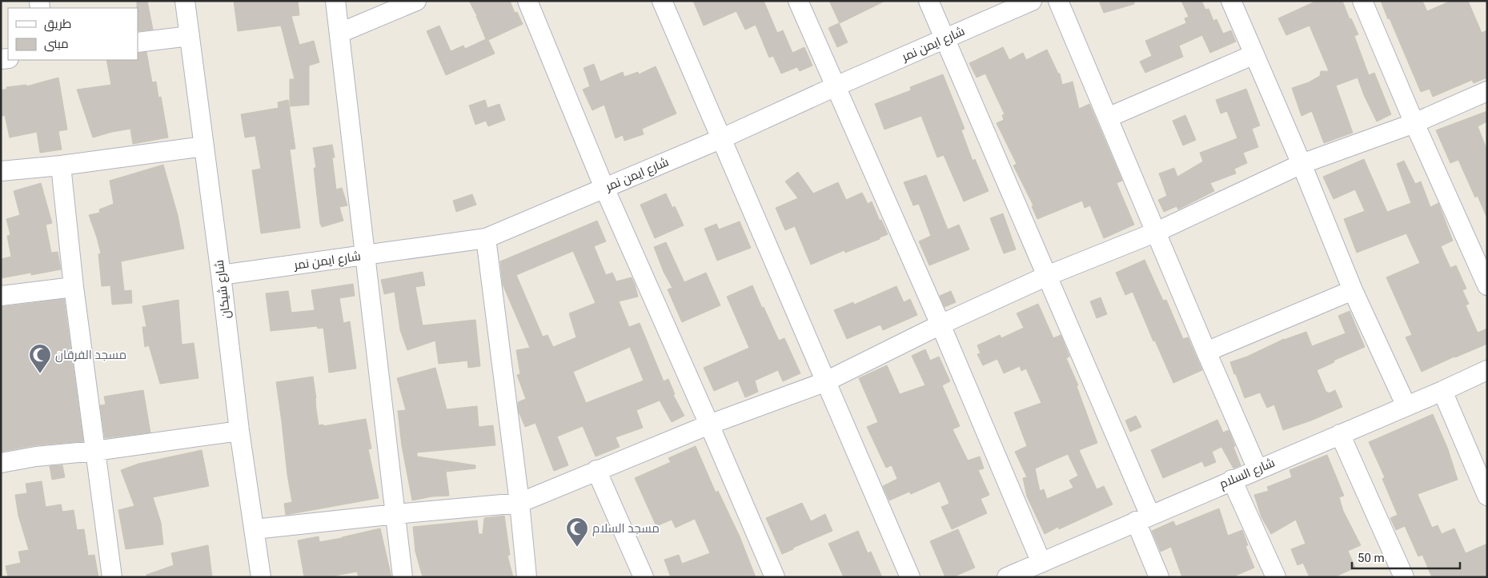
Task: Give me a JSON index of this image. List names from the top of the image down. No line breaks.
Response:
{"streets":{"street":["شارع ايمن نمر","شارع شيكان","شارع السلام"]},"crossings":[["شارع ايمن نمر","شارع شيكان"]],"places":{"mosque":["مسجد الفرقان","مسجد السلام"]},"legend":["طريق","مبنى"],"scale_bar":"50 m"}
